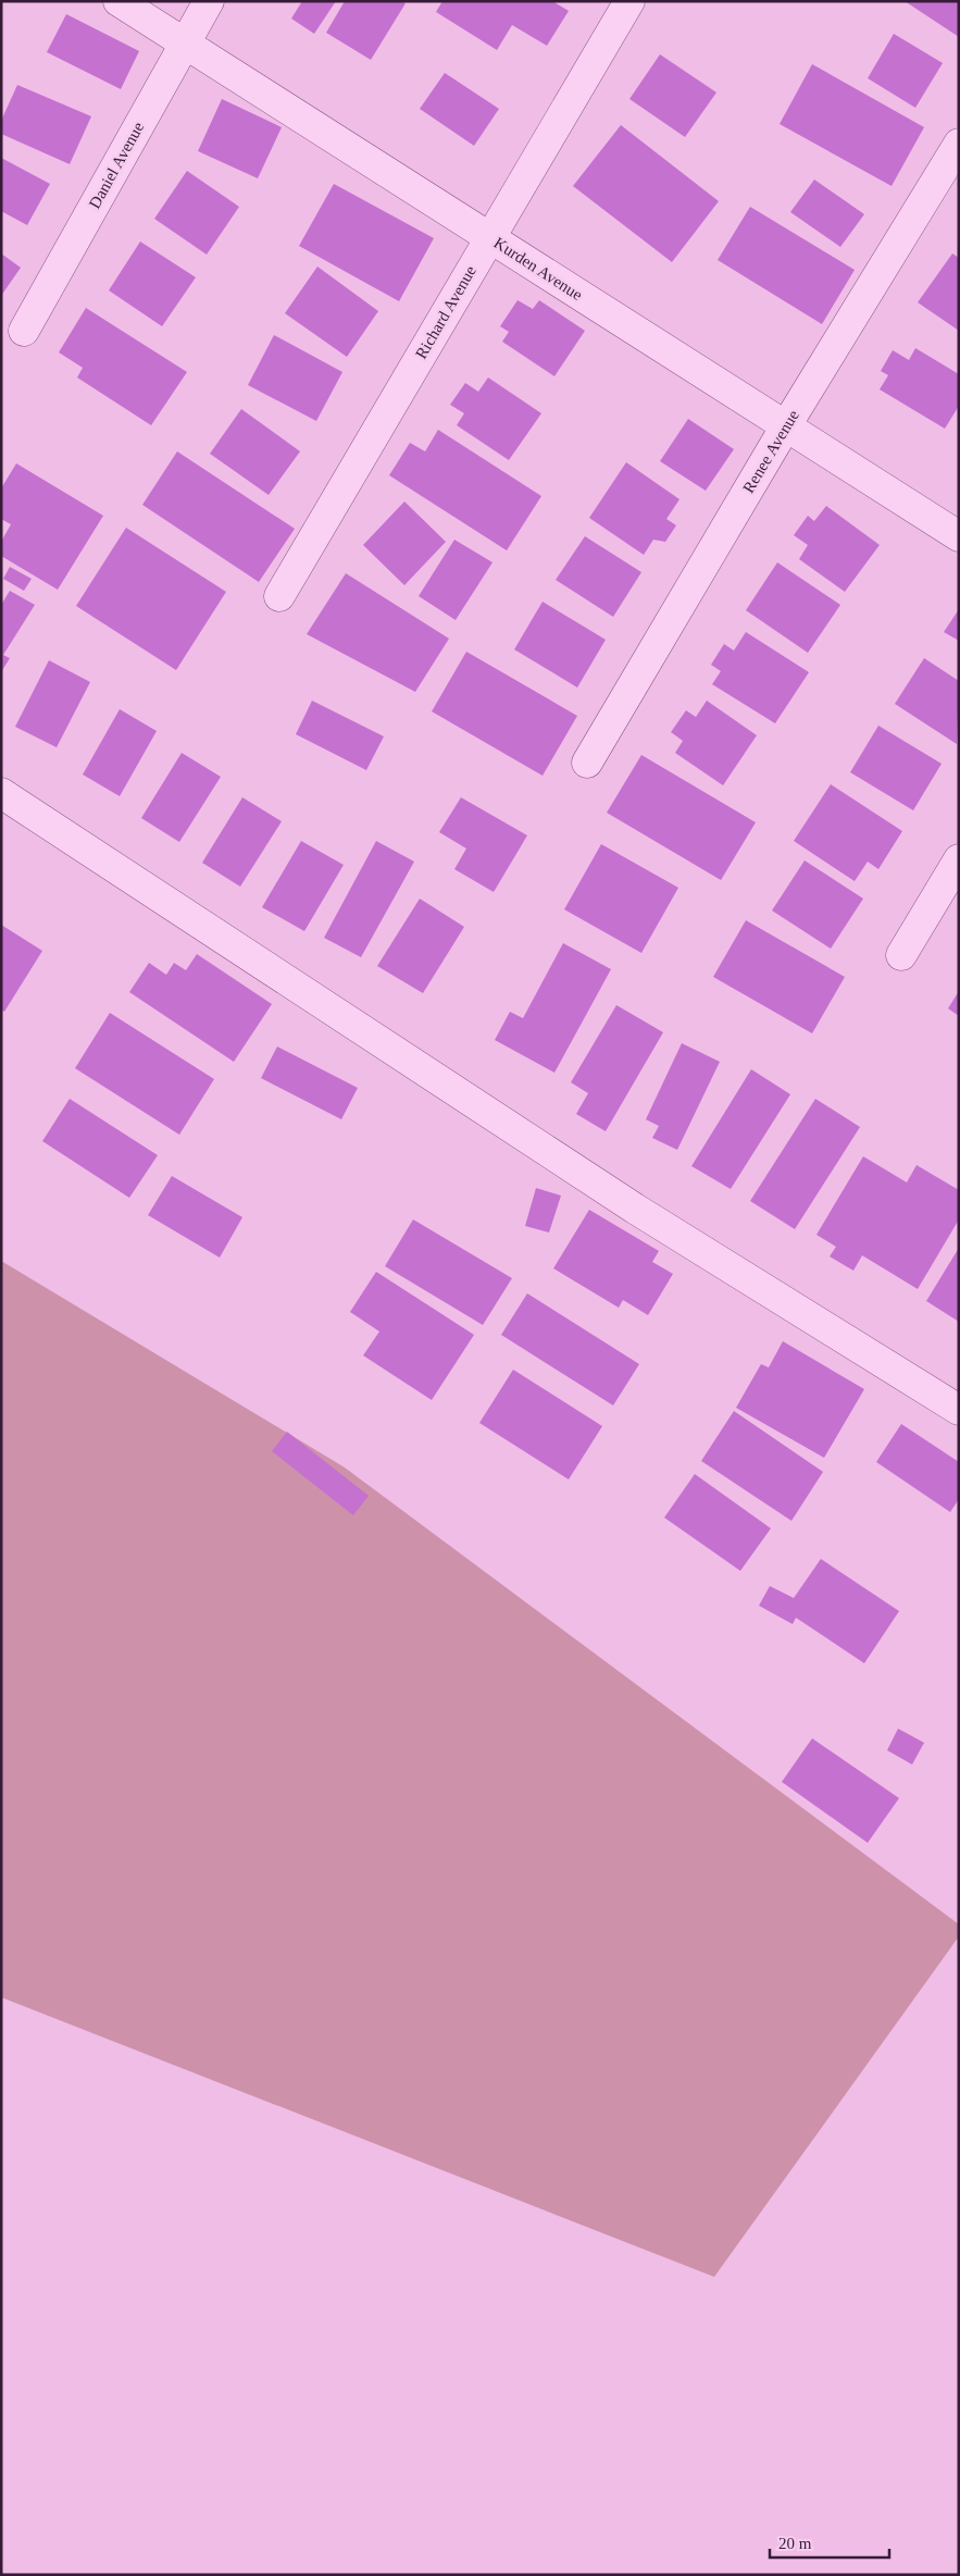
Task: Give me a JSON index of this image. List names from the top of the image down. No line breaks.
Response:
{"streets":{"street":["Daniel Avenue","Kurden Avenue","Richard Avenue","Renee Avenue"]},"crossings":[["Daniel Avenue","Kurden Avenue"],["Kurden Avenue","Richard Avenue"],["Kurden Avenue","Renee Avenue"]],"scale_bar":"20 m"}
